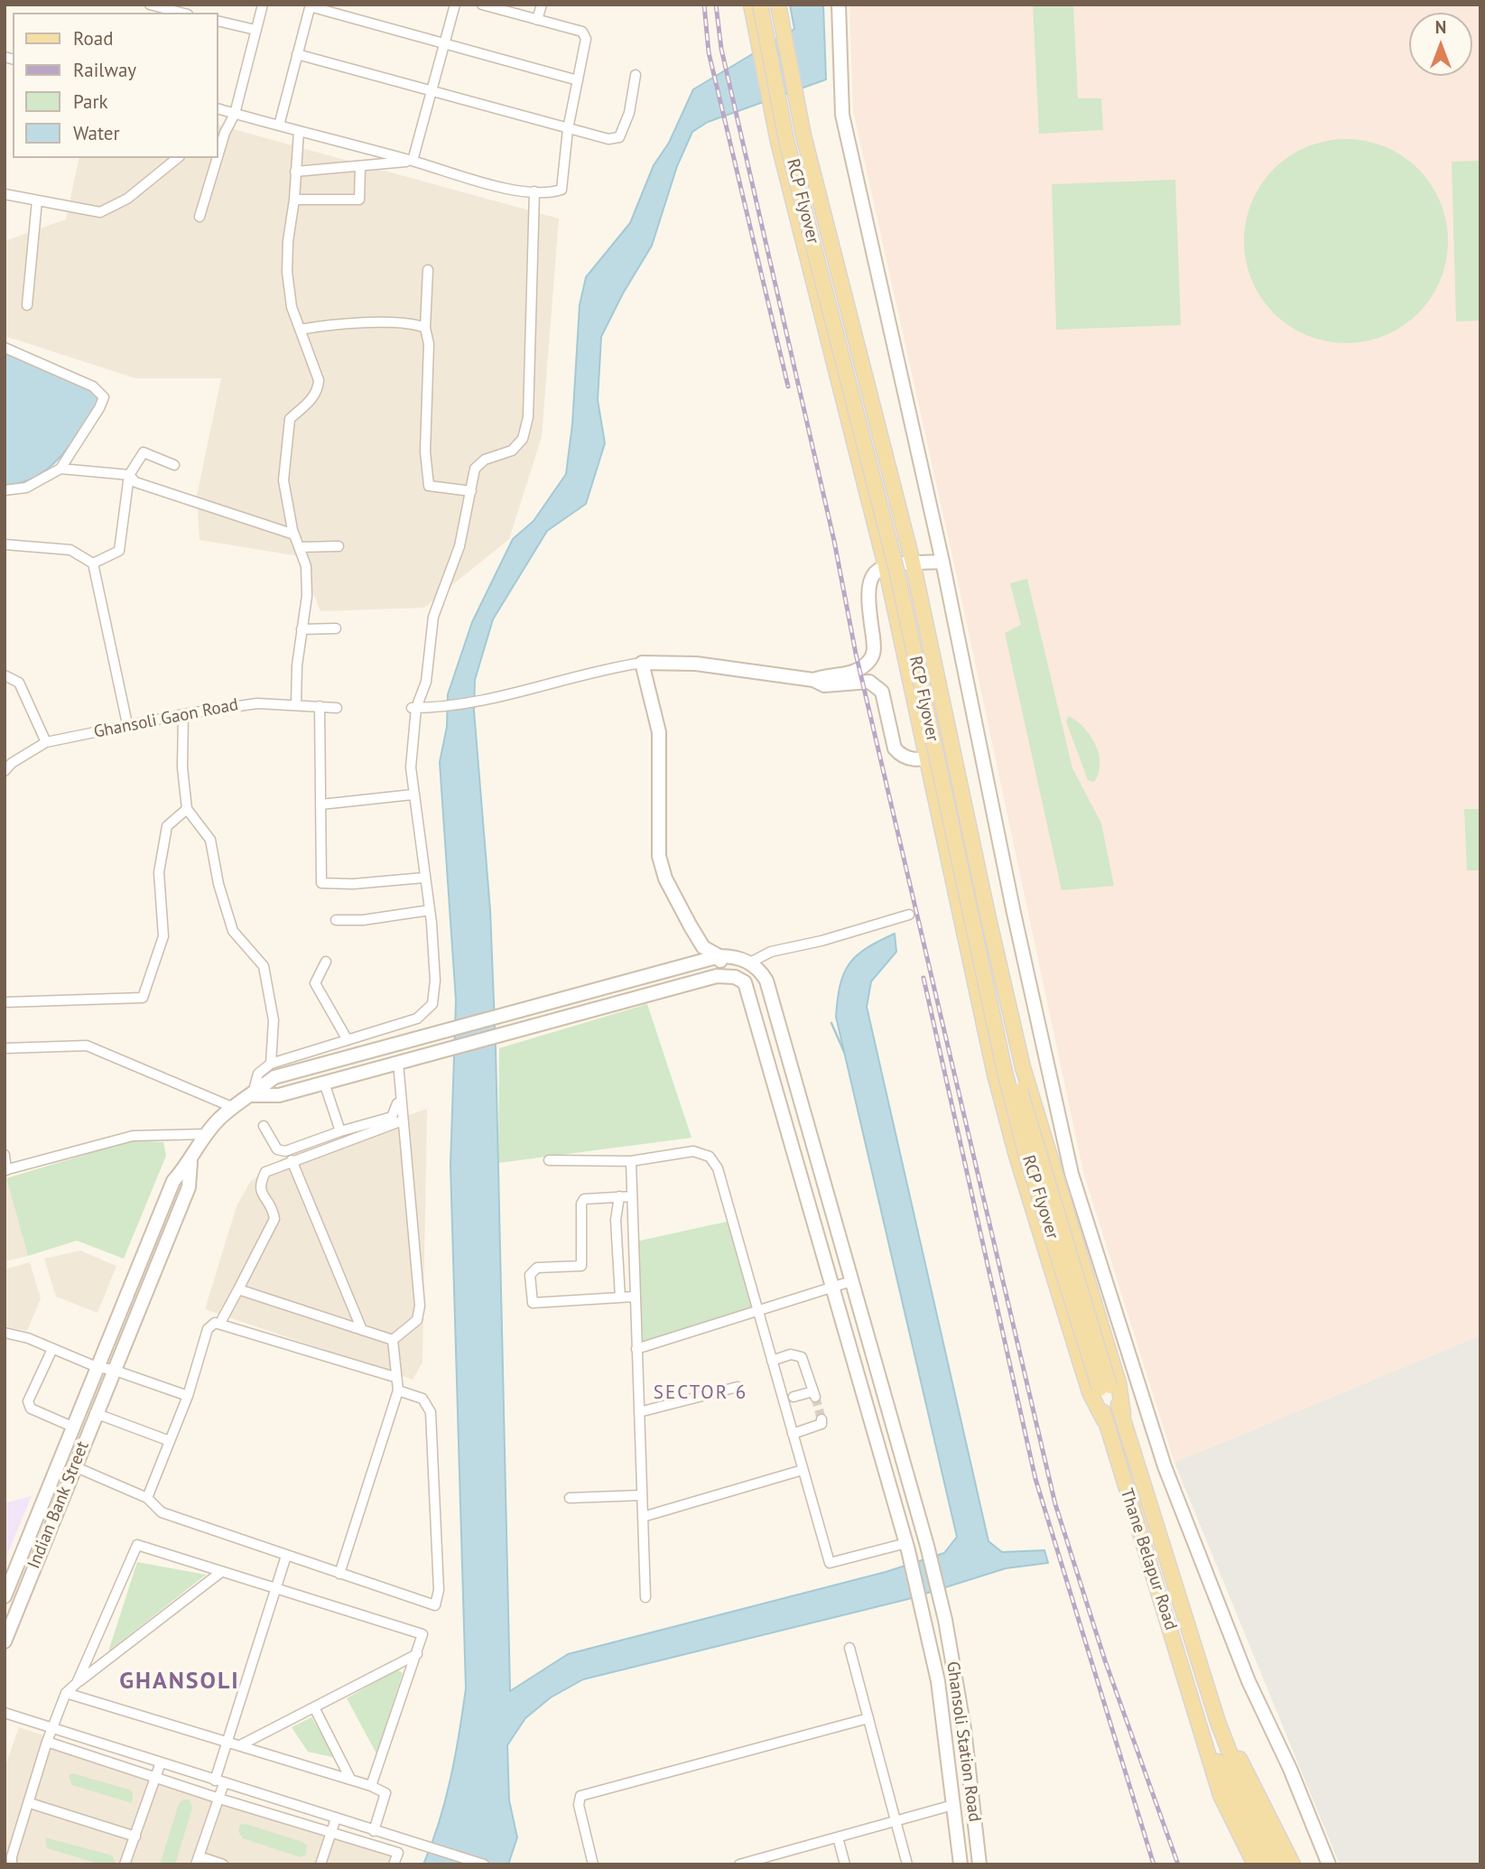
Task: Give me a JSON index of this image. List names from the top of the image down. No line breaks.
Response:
{"streets":{"main road":["RCP Flyover","Thane Belapur Road"],"street":["Ghansoli Gaon Road","Indian Bank Street","Ghansoli Station Road"]},"crossings":[["RCP Flyover","Thane Belapur Road"]],"districts":["SECTOR 6","GHANSOLI"],"legend":["Road","Railway","Park","Water"],"north":"top"}
